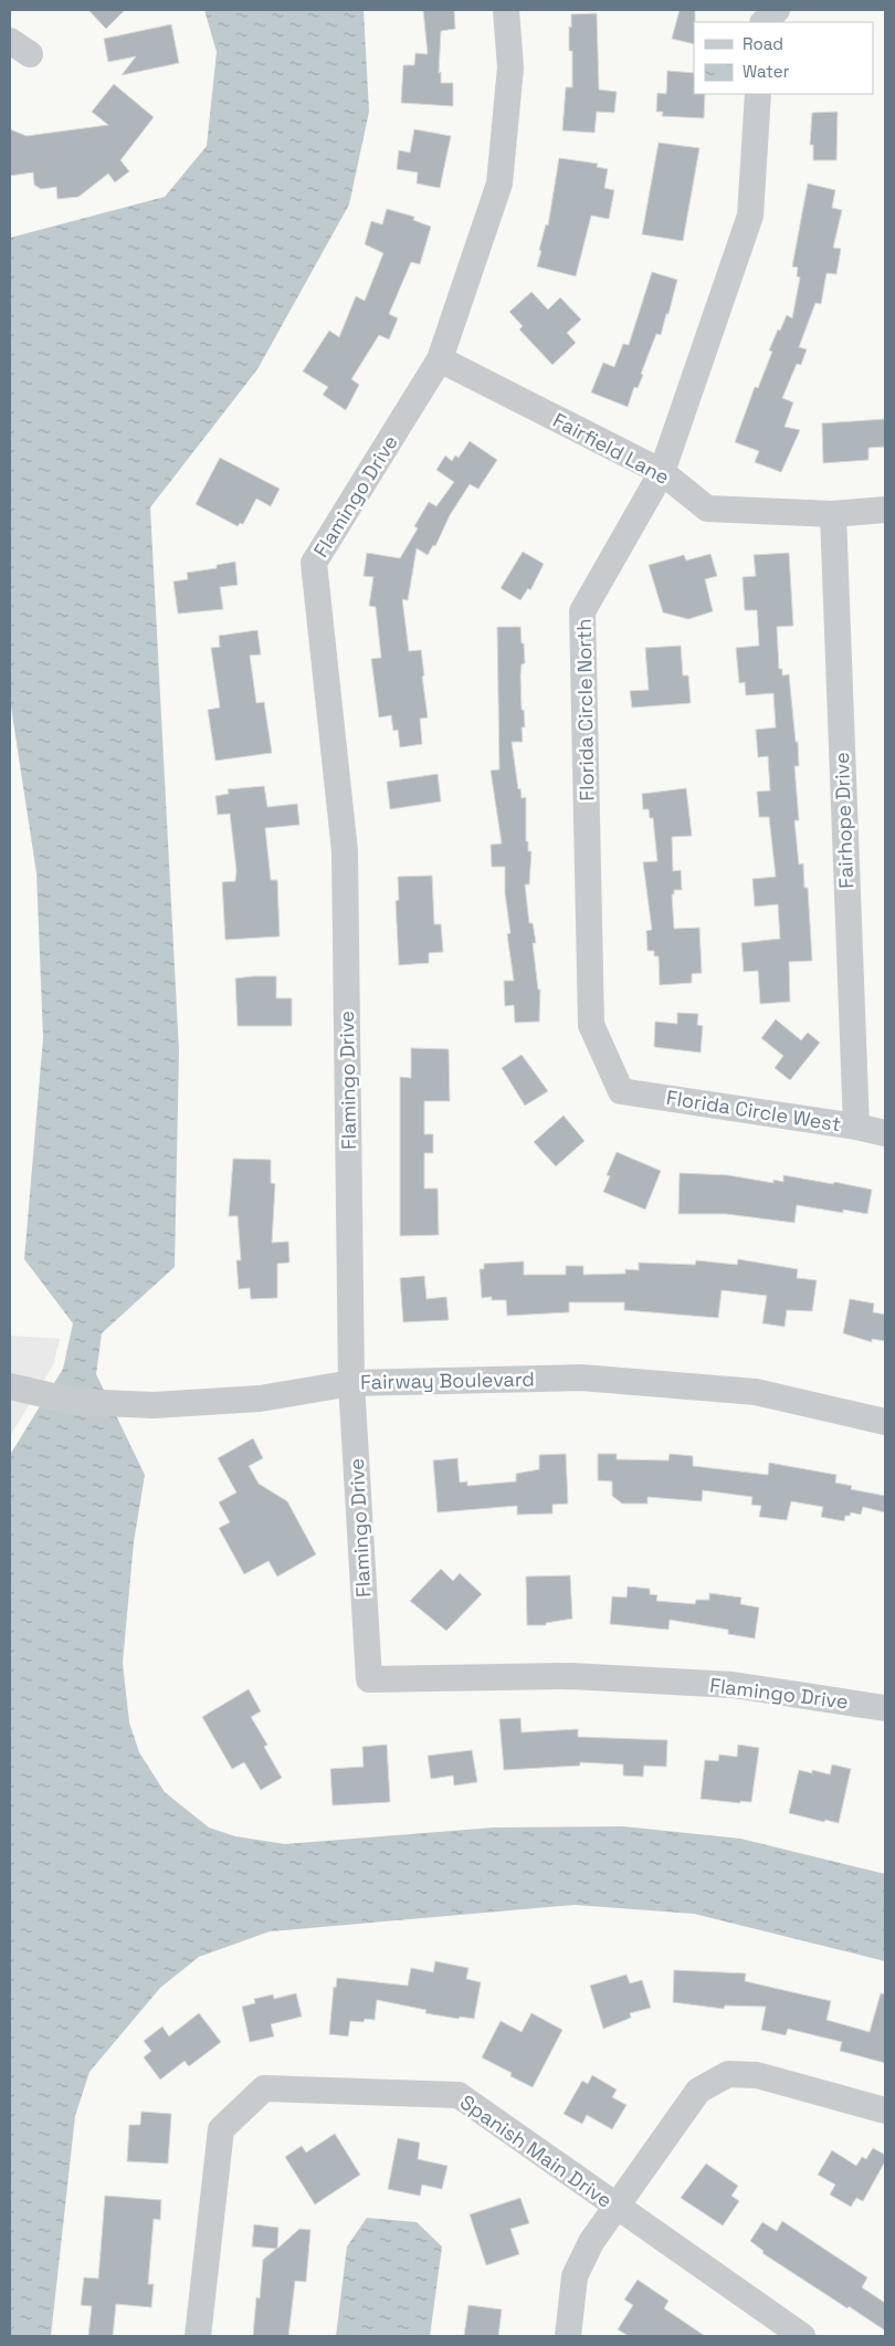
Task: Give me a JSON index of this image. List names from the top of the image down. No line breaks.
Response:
{"streets":{"street":["Fairfield Lane","Flamingo Drive","Florida Circle North","Fairhope Drive","Florida Circle West","Fairway Boulevard","Spanish Main Drive"]},"crossings":[["Fairfield Lane","Flamingo Drive"],["Fairfield Lane","Florida Circle North"],["Fairfield Lane","Fairhope Drive"],["Flamingo Drive","Fairway Boulevard"],["Florida Circle North","Florida Circle West"],["Fairhope Drive","Florida Circle West"]],"legend":["Road","Water"]}
